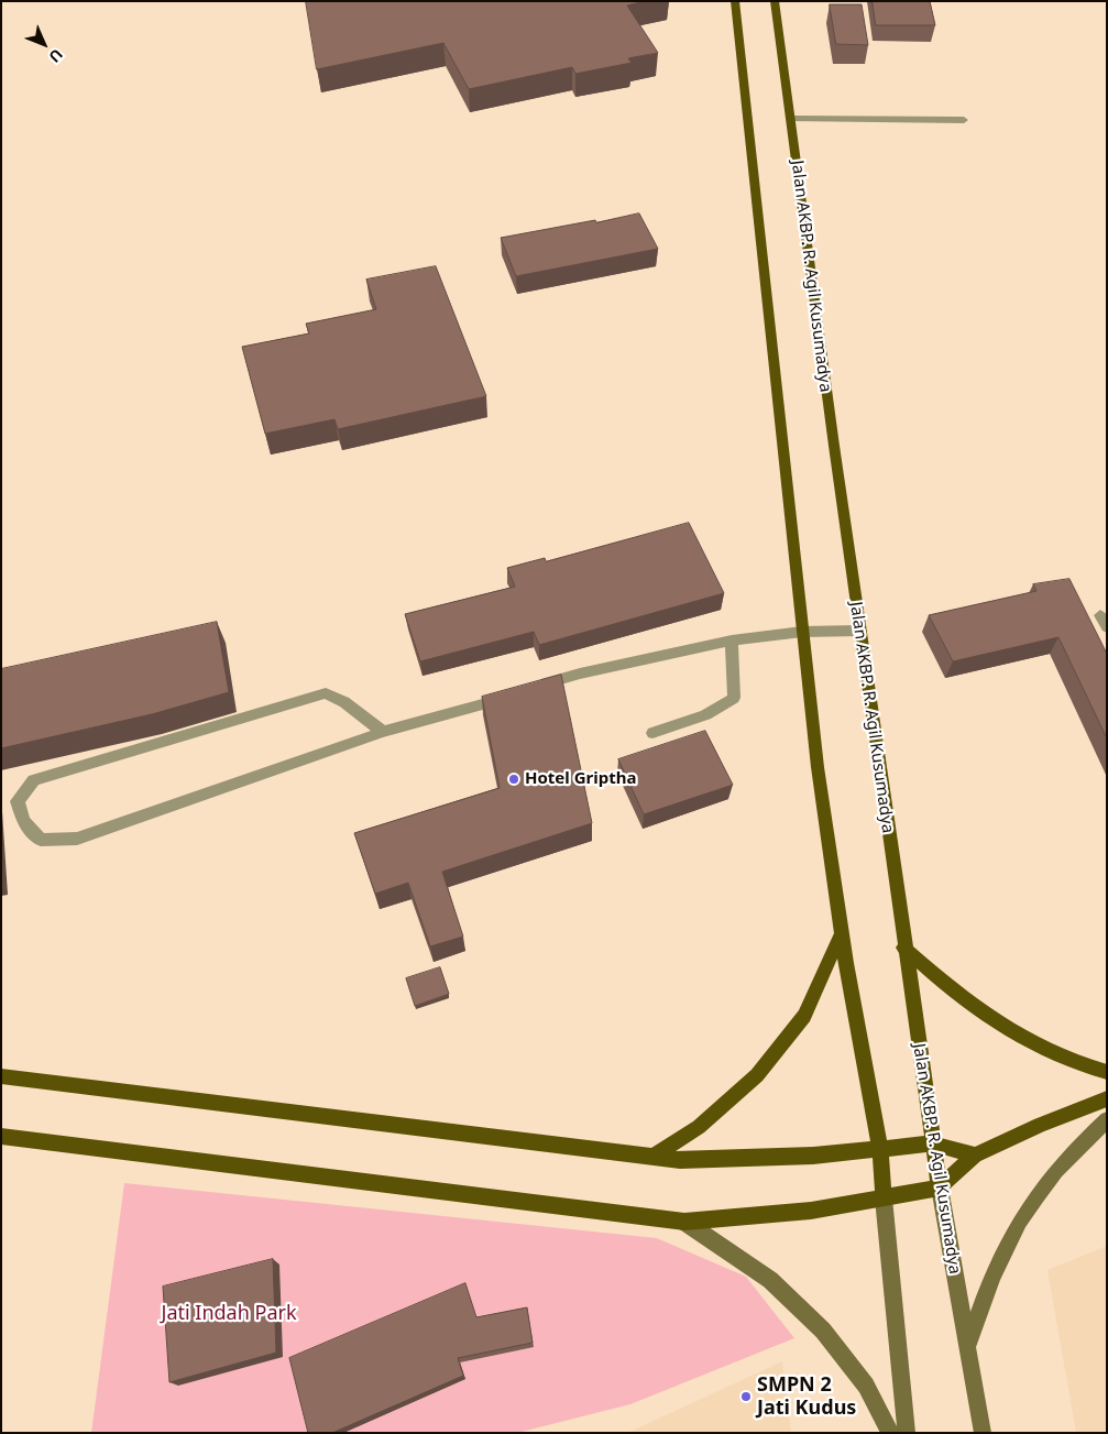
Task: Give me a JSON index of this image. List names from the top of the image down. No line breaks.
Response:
{"streets":{"main road":["Jalan AKBP. R. Agil Kusumadya"]},"parks":["Jati Indah Park"],"places":["Hotel Griptha","SMPN 2 Jati Kudus"],"north":"bottom right"}
